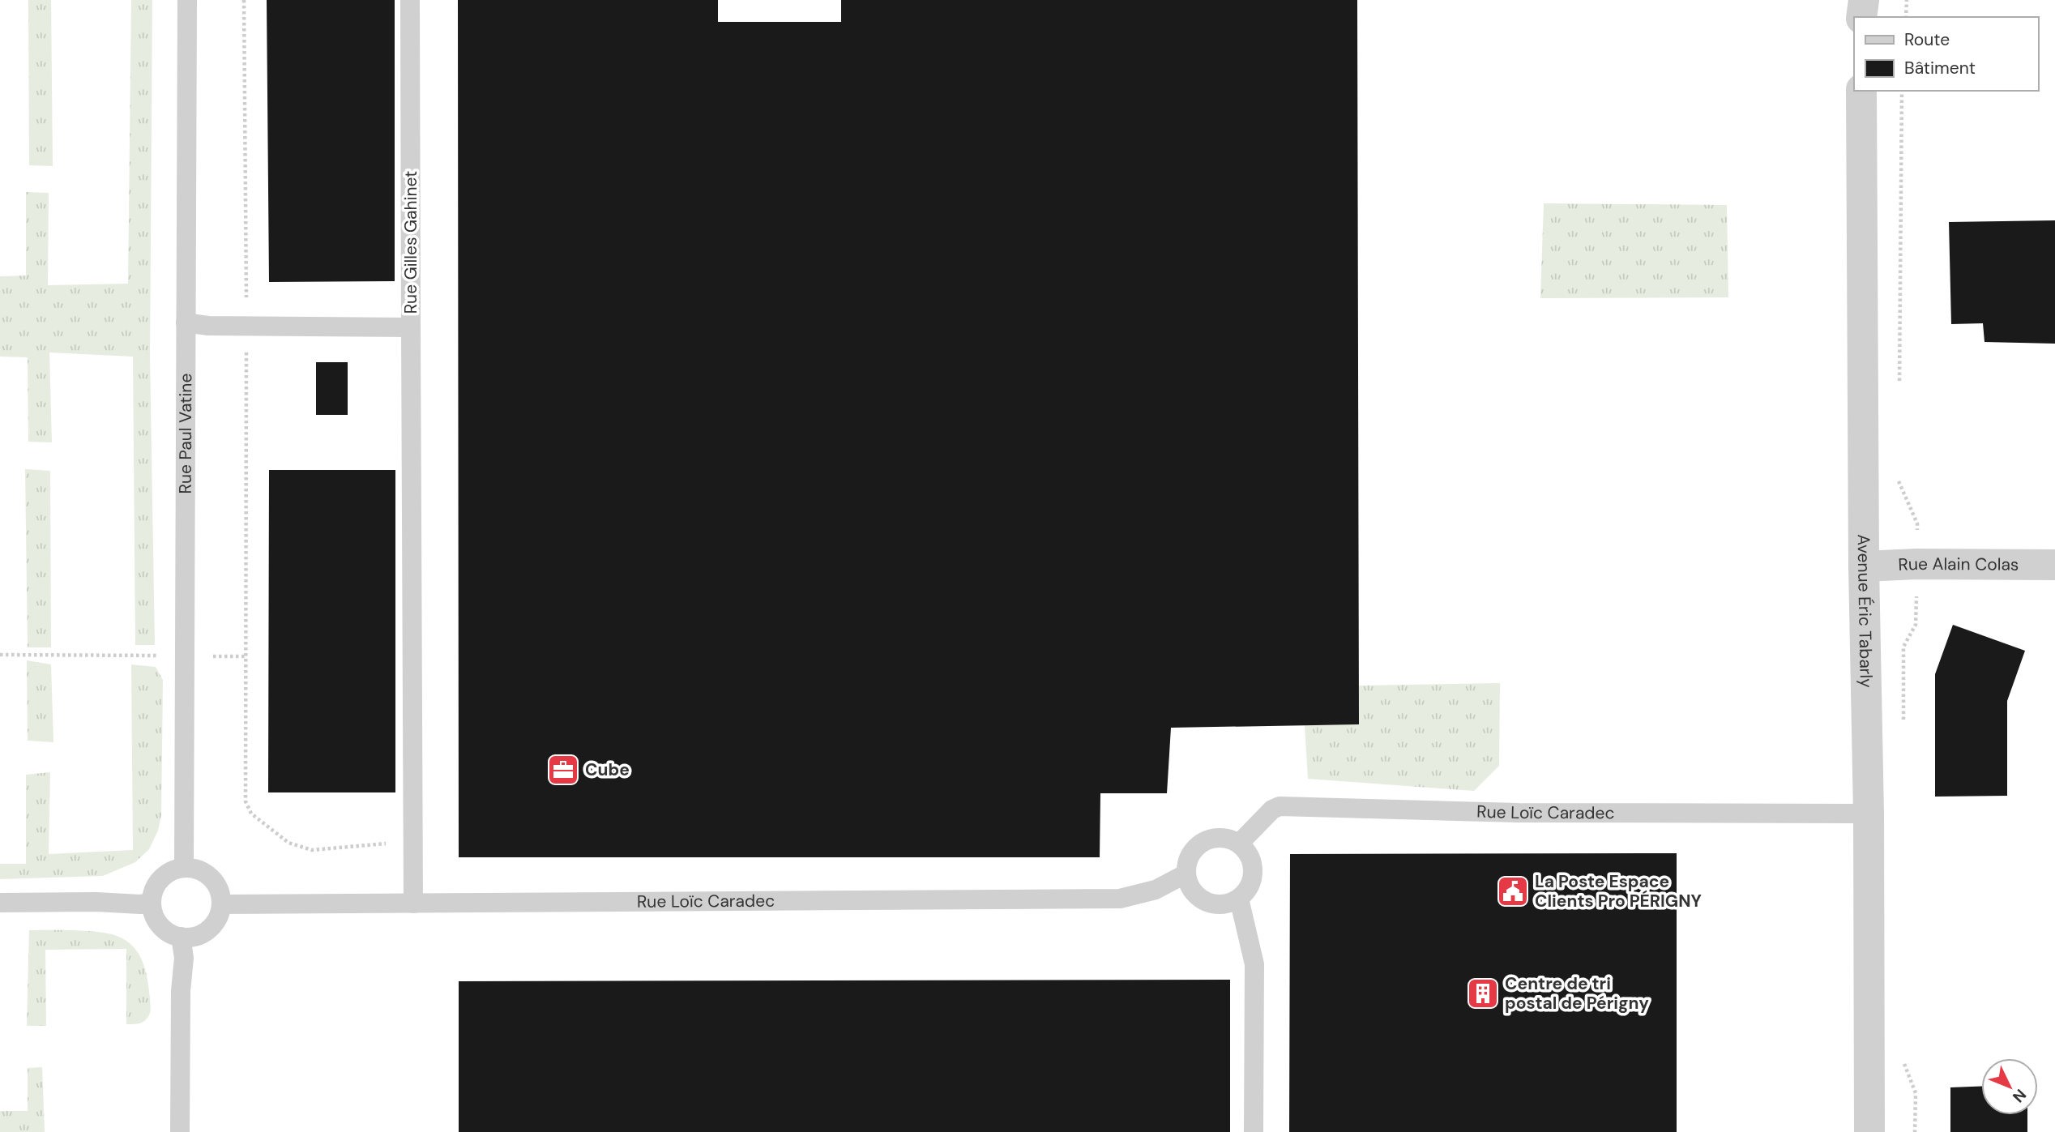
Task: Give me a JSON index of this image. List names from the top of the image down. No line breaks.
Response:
{"streets":{"street":["Rue Alain Colas","Avenue Éric Tabarly"],"lane":["Rue Gilles Gahinet","Rue Paul Vatine","Rue Loïc Caradec"]},"crossings":[["Rue Gilles Gahinet","Rue Paul Vatine"],["Rue Paul Vatine","Rue Loïc Caradec"],["Rue Alain Colas","Avenue Éric Tabarly"],["Avenue Éric Tabarly","Rue Loïc Caradec"]],"places":{"office":["Cube"],"public building":["La Poste Espace Clients Pro PÉRIGNY"],"building":["Centre de tri postal de Périgny"]},"legend":["Route","Bâtiment"],"north":"bottom right"}
